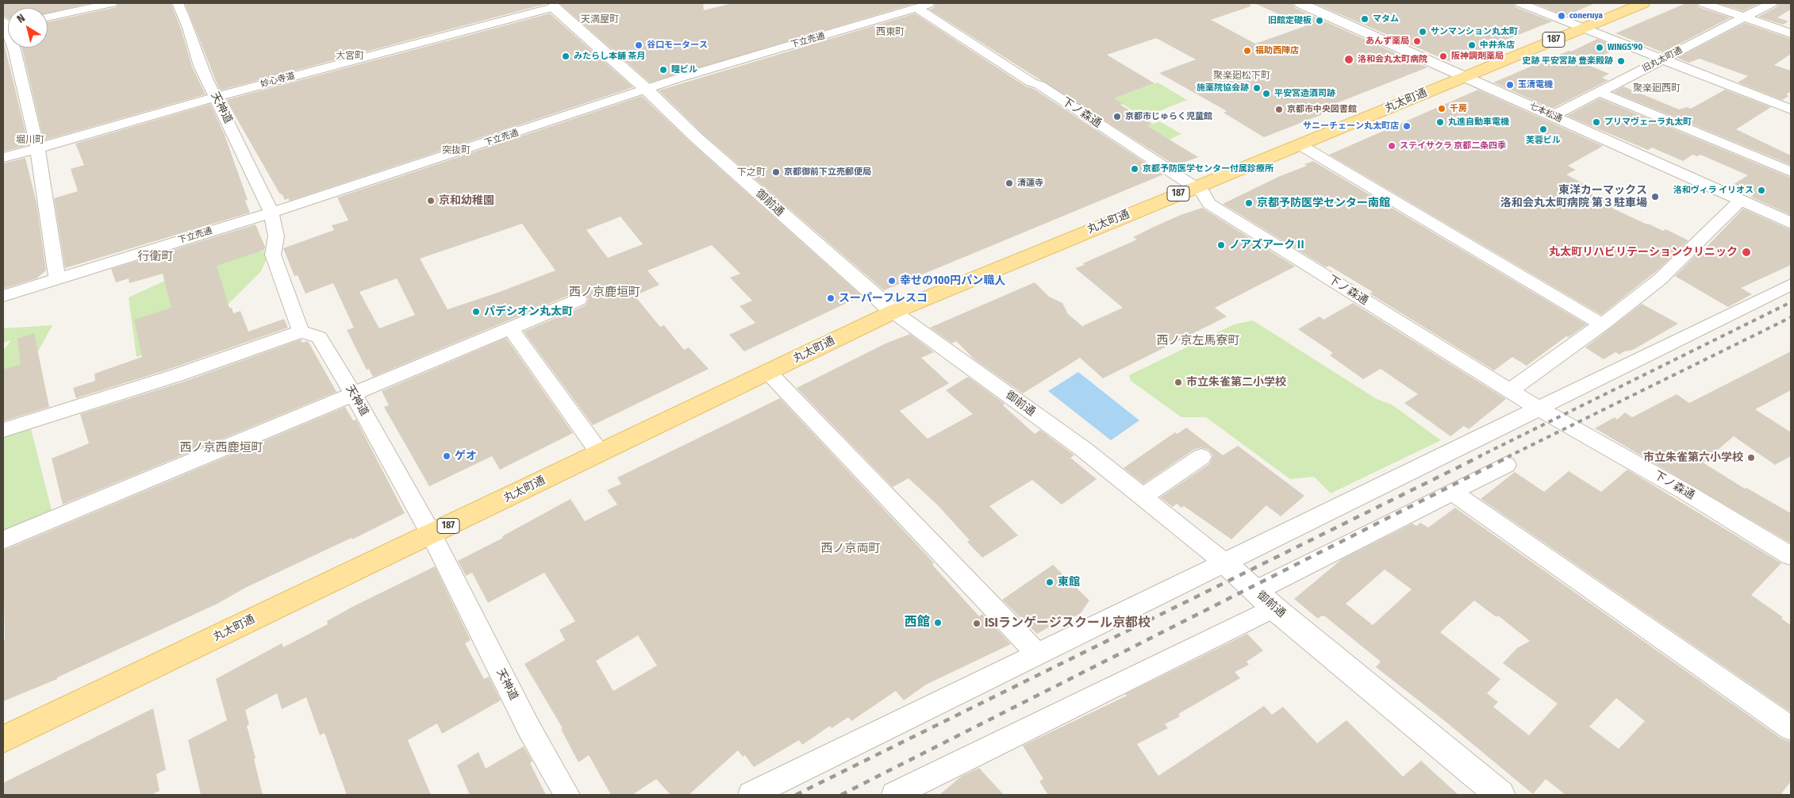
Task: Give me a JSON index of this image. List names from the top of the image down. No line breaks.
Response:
{"streets":{"main road":["187","丸太町通"],"street":["下立売通","旧丸太町通","妙心寺道","天神道","下ノ森通","七本松通","御前通"]},"crossings":[["下立売通","天神道"],["下立売通","下ノ森通"],["下立売通","御前通"],["旧丸太町通","七本松通"],["妙心寺道","天神道"],["妙心寺道","御前通"],["丸太町通","天神道"],["丸太町通","下ノ森通"],["丸太町通","七本松通"],["丸太町通","御前通"]],"districts":["天満屋町","西東町","大宮町","聚楽廻松下町","聚楽廻西町","堀川町","突抜町","下之町","行衛町","西ノ京鹿垣町","西ノ京左馬寮町","西ノ京西鹿垣町","西ノ京両町"],"places":["coneruya","マタム","旧館定礎板","サンマンション丸太町","あんず薬局","谷口モータース","中井糸店","WINGS'90","福助西陣店","みたらし本舗 茶月","阪神調剤薬局","洛和会丸太町病院","史跡 平安宮跡 豊楽殿跡","瞳ビル","玉清電機","施薬院協会跡","平安宮造酒司跡","千房","京都市中央図書館","京都市じゅらく児童館","丸進自動車電機","プリマヴェーラ丸太町","サニーチェーン丸太町店","芙蓉ビル","ステイサクラ 京都二条四季","京都予防医学センター付属診療所","京都御前下立売郵便局","清蓮寺","洛和ヴィラ イリオス","東洋カーマックス 洛和会丸太町病院 第３駐車場","京和幼稚園","京都予防医学センター南館","ノアズアークⅡ","丸太町リハビリテーションクリニック","幸せの100円パン職人","スーパーフレスコ","パデシオン丸太町","市立朱雀第二小学校","ゲオ","市立朱雀第六小学校","東館","西館","ISIランゲージスクール京都校"],"north":"top left"}
